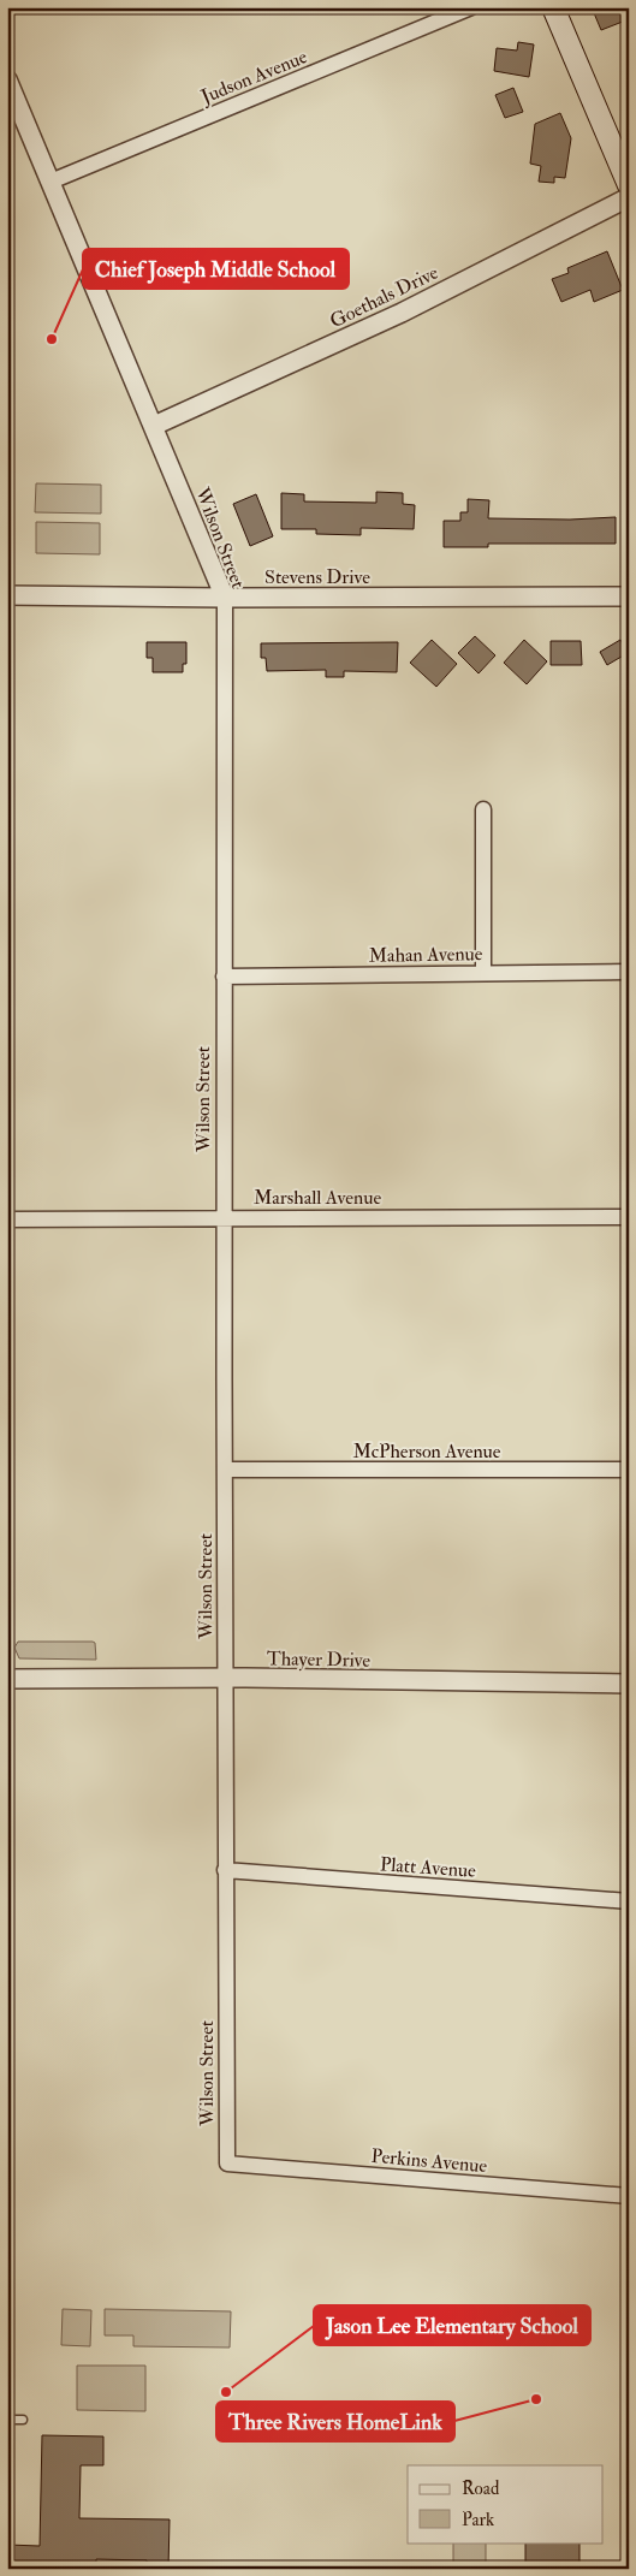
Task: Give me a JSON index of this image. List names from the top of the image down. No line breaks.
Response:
{"streets":{"street":["Judson Avenue","Goethals Drive","Wilson Street","Stevens Drive","Mahan Avenue","Marshall Avenue","McPherson Avenue","Thayer Drive","Platt Avenue","Perkins Avenue"]},"crossings":[["Judson Avenue","Wilson Street"],["Goethals Drive","Wilson Street"],["Wilson Street","Stevens Drive"],["Wilson Street","Mahan Avenue"],["Wilson Street","Marshall Avenue"],["Wilson Street","McPherson Avenue"],["Wilson Street","Thayer Drive"],["Wilson Street","Platt Avenue"],["Wilson Street","Perkins Avenue"]],"places":["Chief Joseph Middle School","Jason Lee Elementary School","Three Rivers HomeLink"],"legend":["Road","Park"]}
